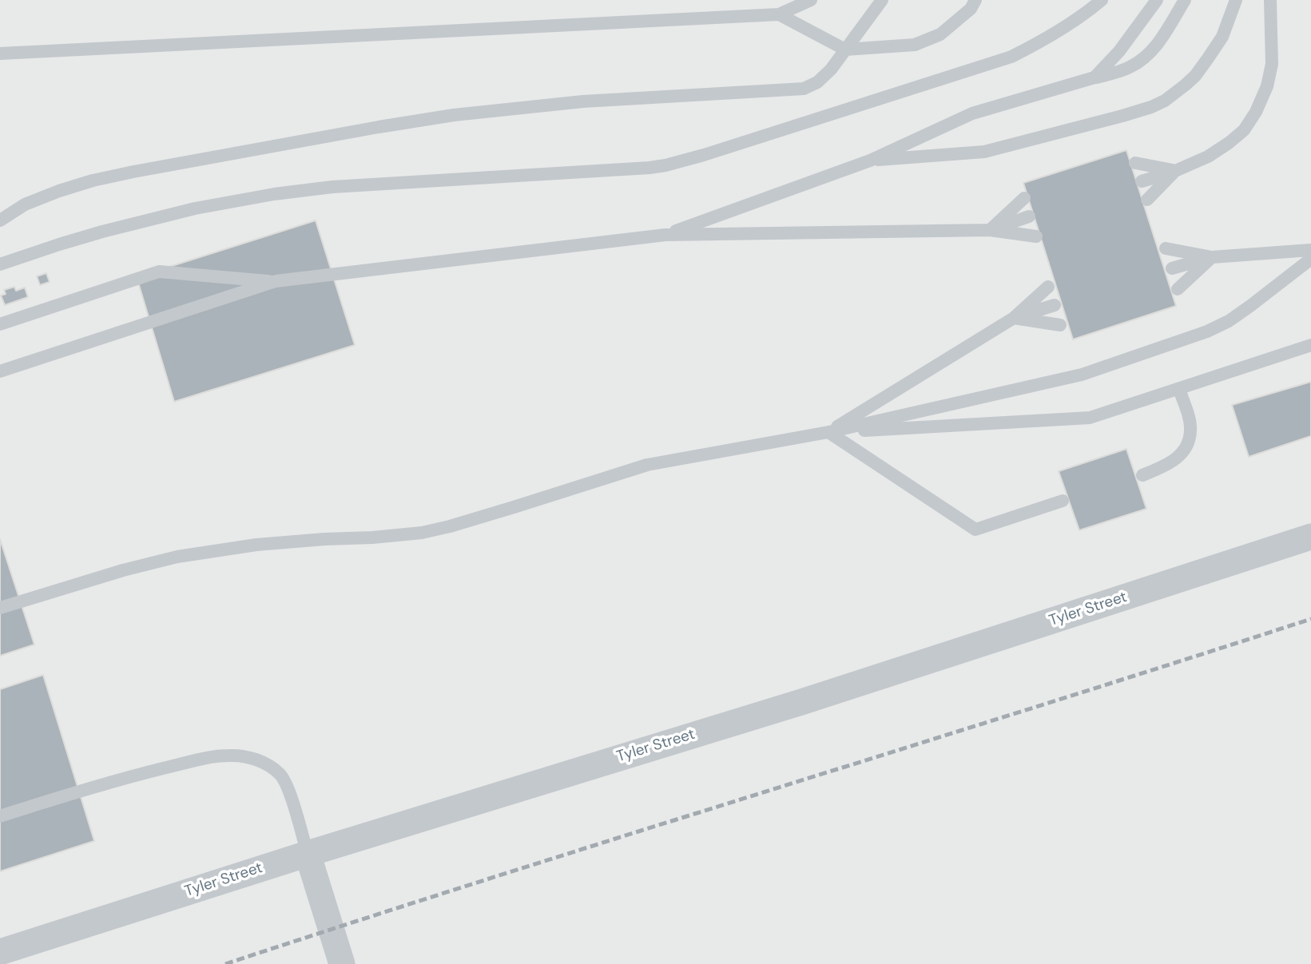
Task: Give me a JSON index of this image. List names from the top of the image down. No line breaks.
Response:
{"streets":{"street":["Tyler Street"]}}
